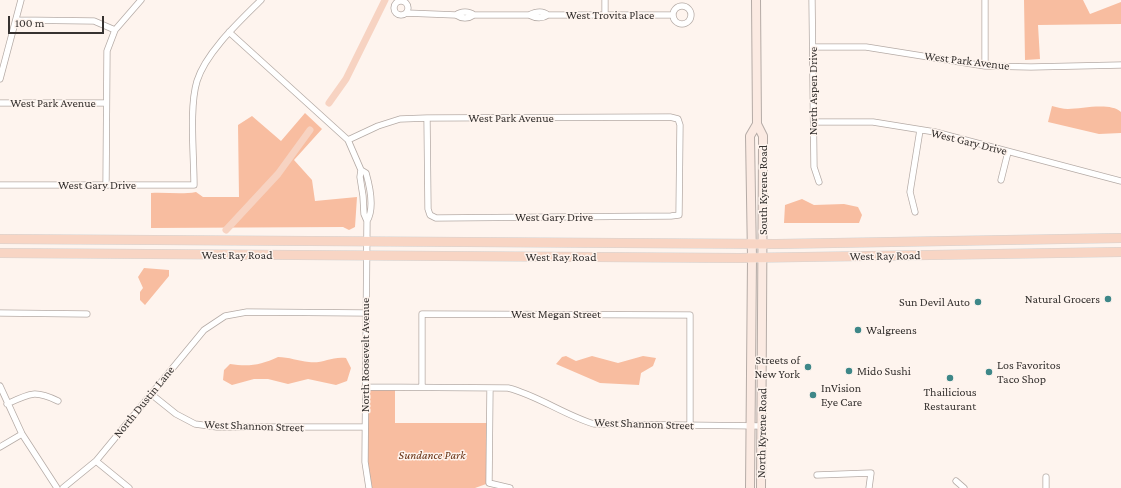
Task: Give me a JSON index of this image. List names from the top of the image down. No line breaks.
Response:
{"streets":{"main road":["South Kyrene Road","West Ray Road","North Kyrene Road"],"street":["West Trovita Place","West Park Avenue","North Aspen Drive","West Gary Drive","West Megan Street","North Roosevelt Avenue","North Dustin Lane","West Shannon Street"]},"crossings":[["West Park Avenue","North Aspen Drive"],["West Park Avenue","West Gary Drive"],["West Park Avenue","North Roosevelt Avenue"],["North Aspen Drive","West Gary Drive"],["West Gary Drive","North Roosevelt Avenue"],["South Kyrene Road","West Ray Road"],["South Kyrene Road","North Kyrene Road"],["West Ray Road","North Roosevelt Avenue"],["West Ray Road","North Kyrene Road"],["West Megan Street","West Shannon Street"],["North Roosevelt Avenue","North Dustin Lane"],["North Roosevelt Avenue","West Shannon Street"],["North Dustin Lane","West Shannon Street"],["West Shannon Street","North Kyrene Road"]],"parks":["Sundance Park"],"places":["Natural Grocers","Sun Devil Auto","Walgreens","Streets of New York","Mido Sushi","Los Favoritos Taco Shop","Thailicious Restaurant","InVision Eye Care"],"scale_bar":"100 m"}
